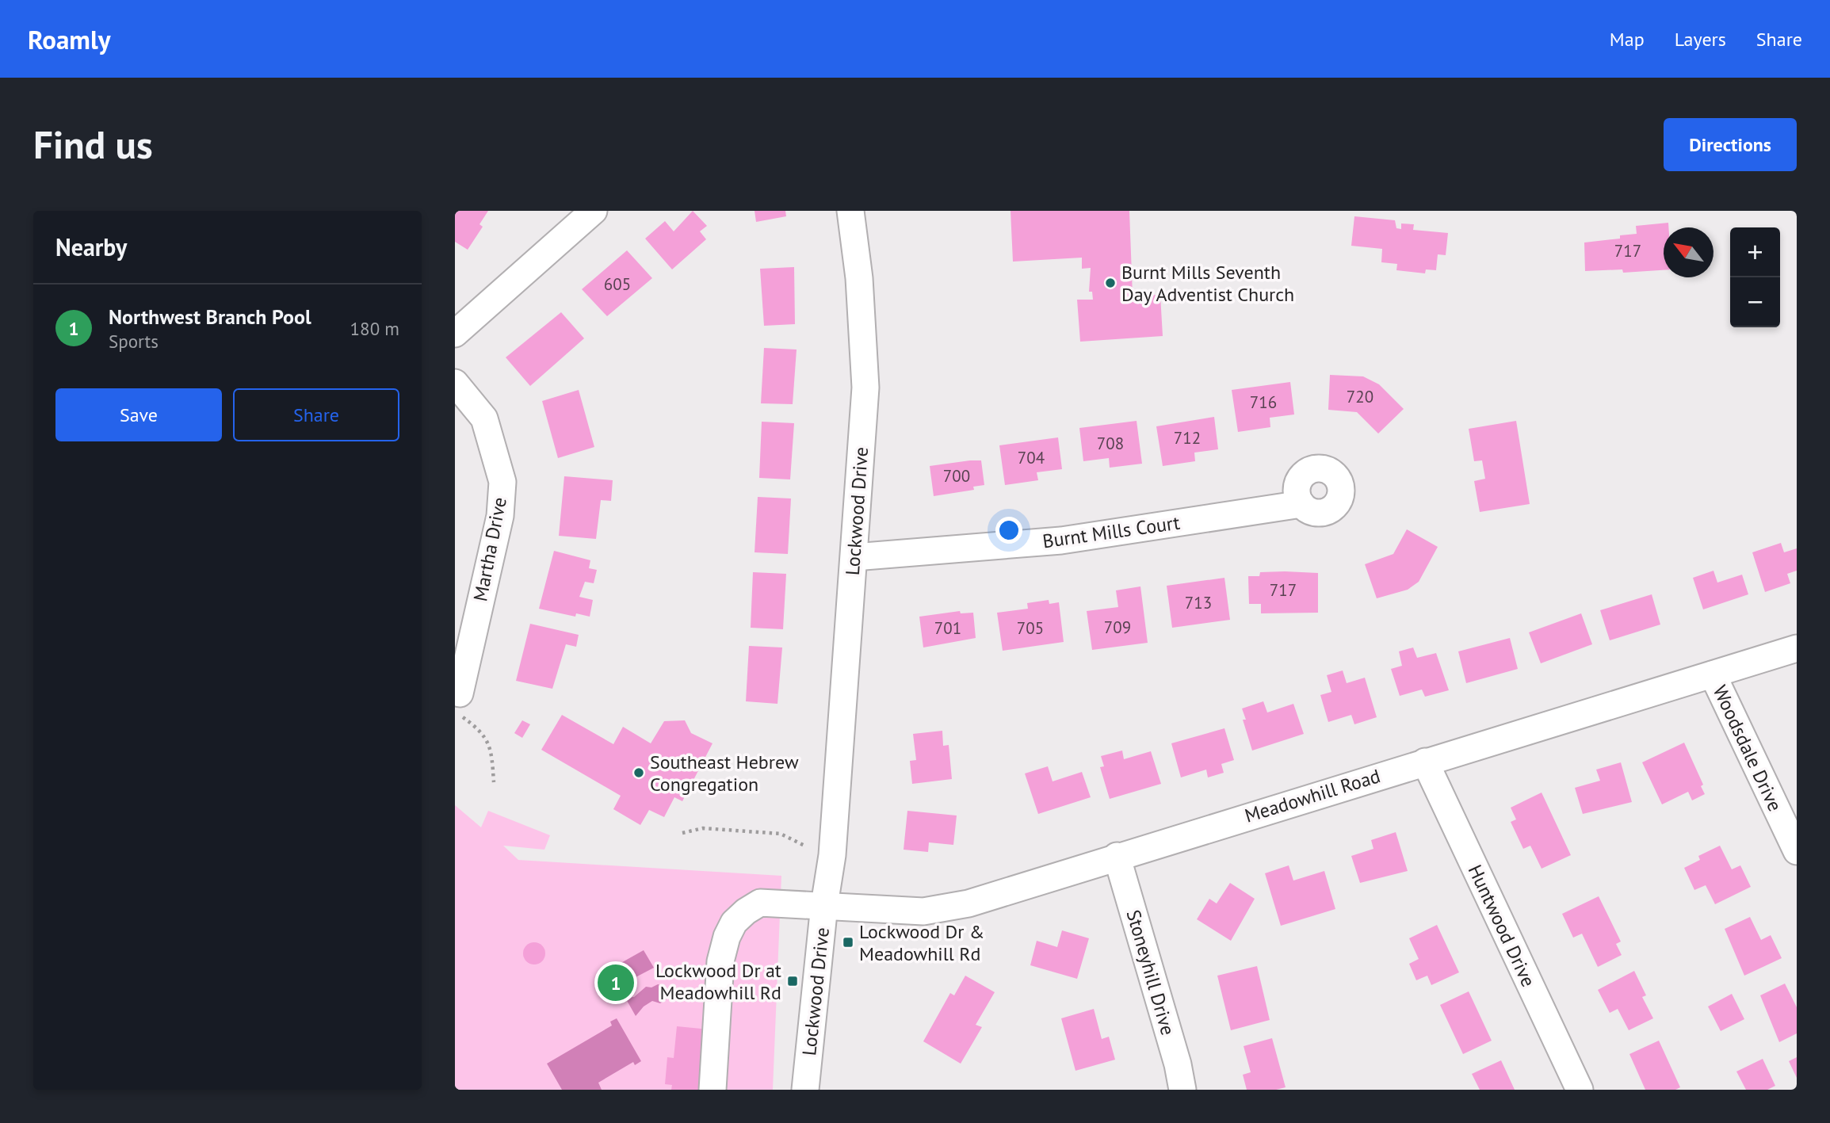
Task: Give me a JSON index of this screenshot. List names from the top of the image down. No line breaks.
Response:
{"streets":{"street":["Lockwood Drive","Burnt Mills Court","Martha Drive","Woodsdale Drive","Meadowhill Road","Huntwood Drive","Stoneyhill Drive"]},"crossings":[["Lockwood Drive","Burnt Mills Court"],["Lockwood Drive","Meadowhill Road"],["Woodsdale Drive","Meadowhill Road"],["Meadowhill Road","Huntwood Drive"],["Meadowhill Road","Stoneyhill Drive"]],"places":{"other":["Burnt Mills Seventh Day Adventist Church","Southeast Hebrew Congregation"],"transit":["Lockwood Dr & Meadowhill Rd","Lockwood Dr at Meadowhill Rd"]},"house_numbers":["717","605","720","716","712","708","704","700","717","713","709","701","705"],"north":"top left","page":{"header":"Roamly","nav":["Map","Layers","Share"],"buttons":["Directions",["Save","Share"]],"title":"Find us","heading":"Nearby","map_buttons":["+","−"],"list":[{"mark":"1","name":"Northwest Branch Pool","note":"Sports","value":"180 m"}],"pins":"1"}}
